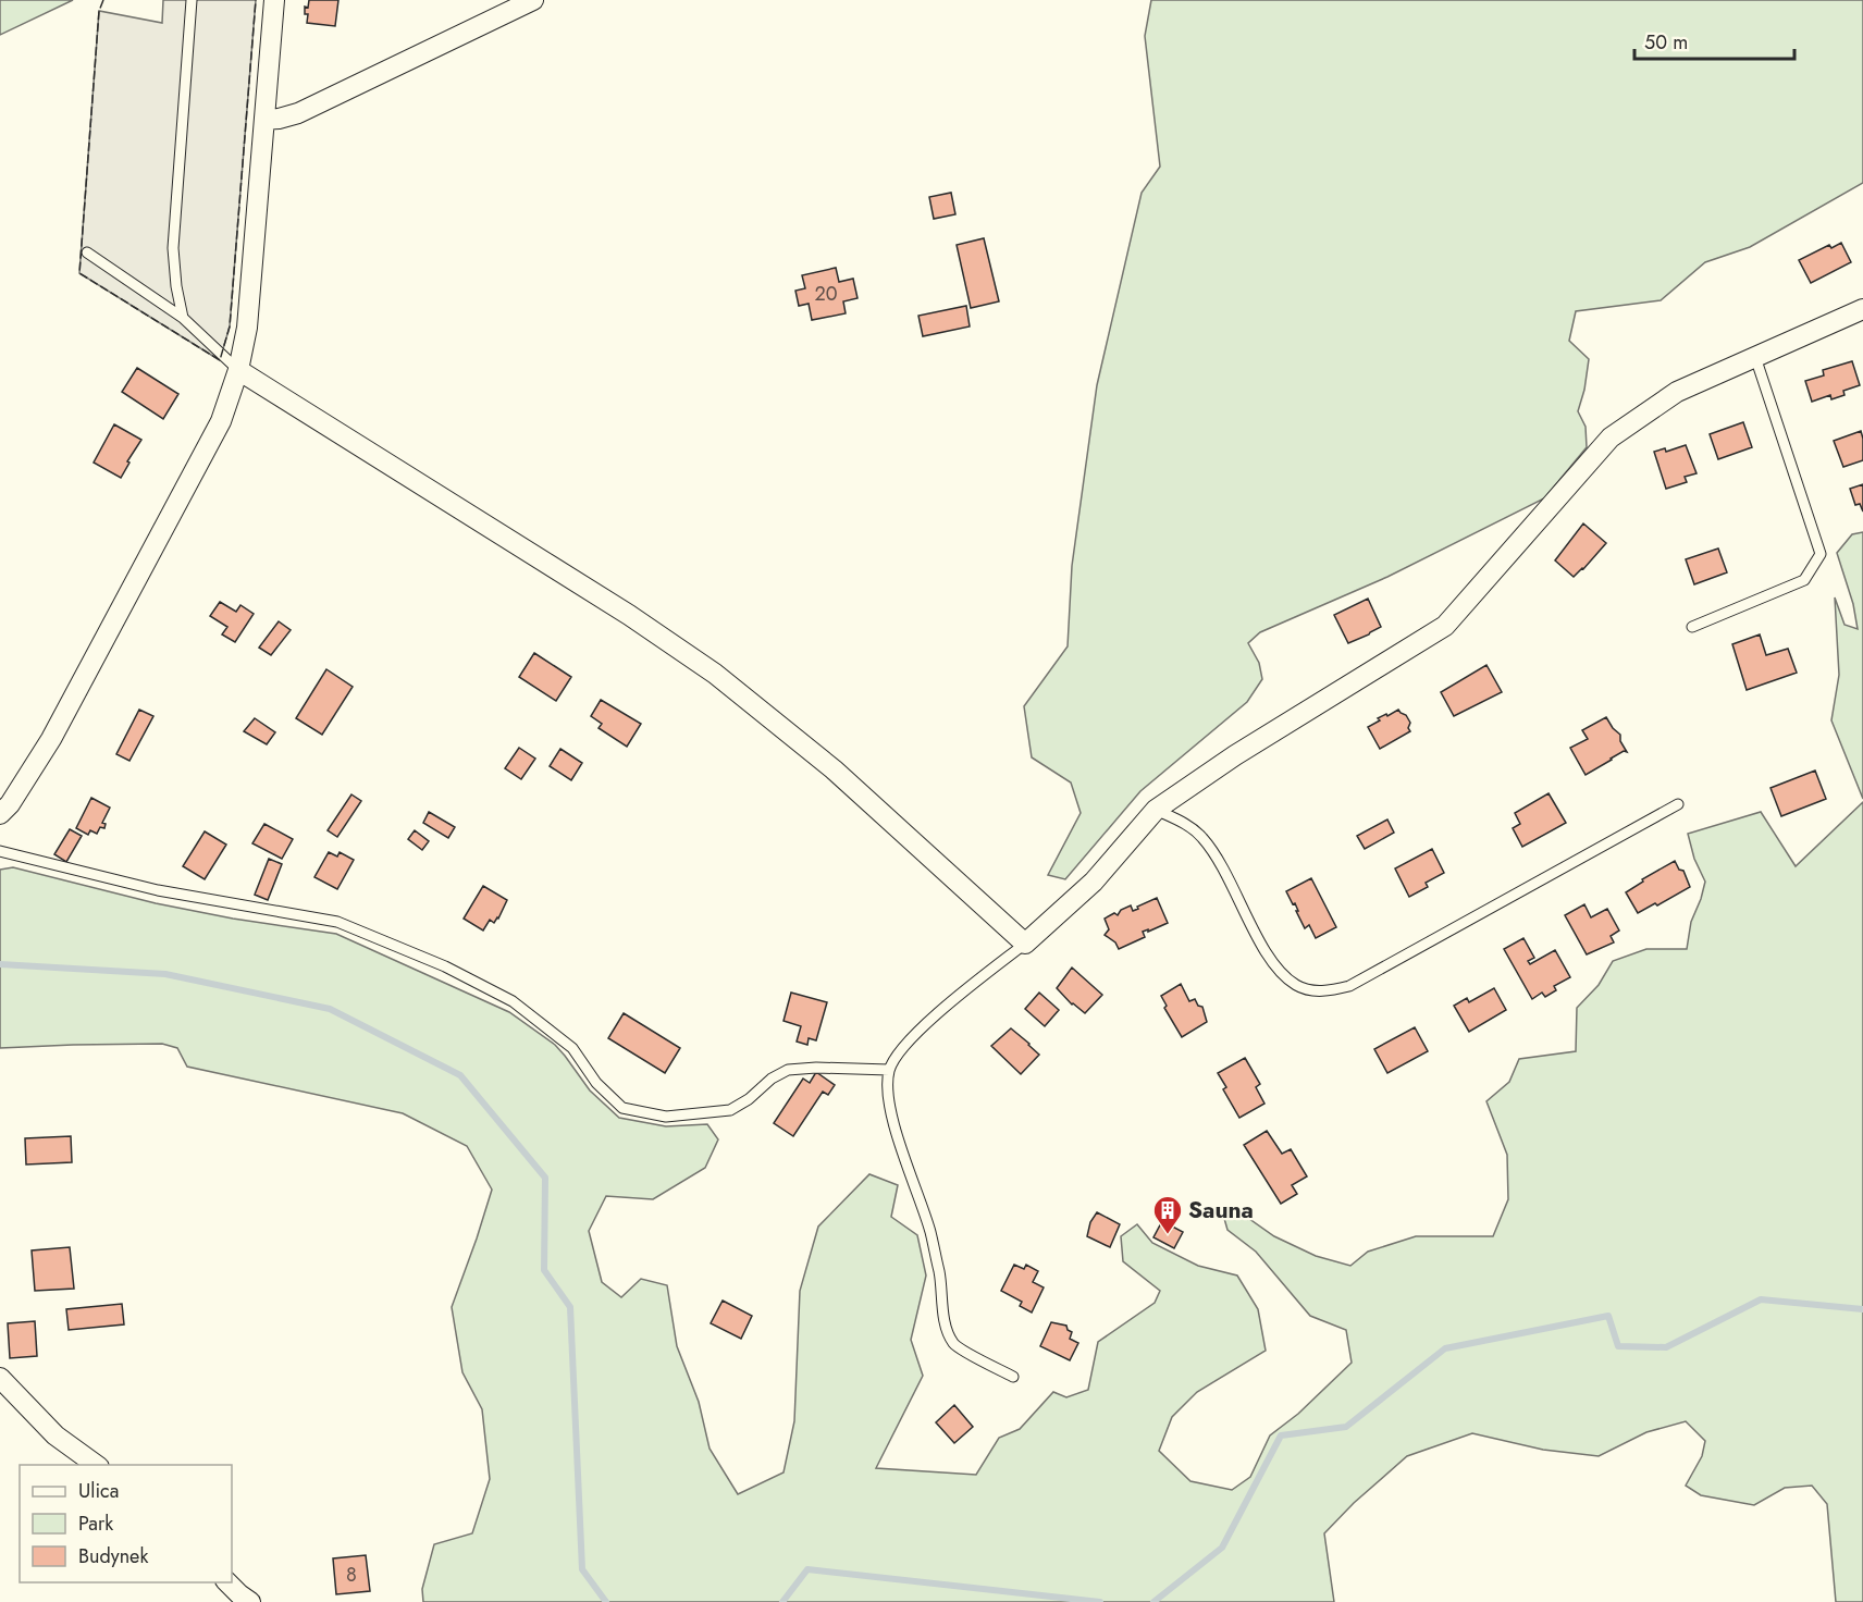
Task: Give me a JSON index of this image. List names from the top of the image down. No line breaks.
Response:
{"places":{"building":["Sauna"]},"house_numbers":["20","8"],"legend":["Ulica","Park","Budynek"],"scale_bar":"50 m"}
